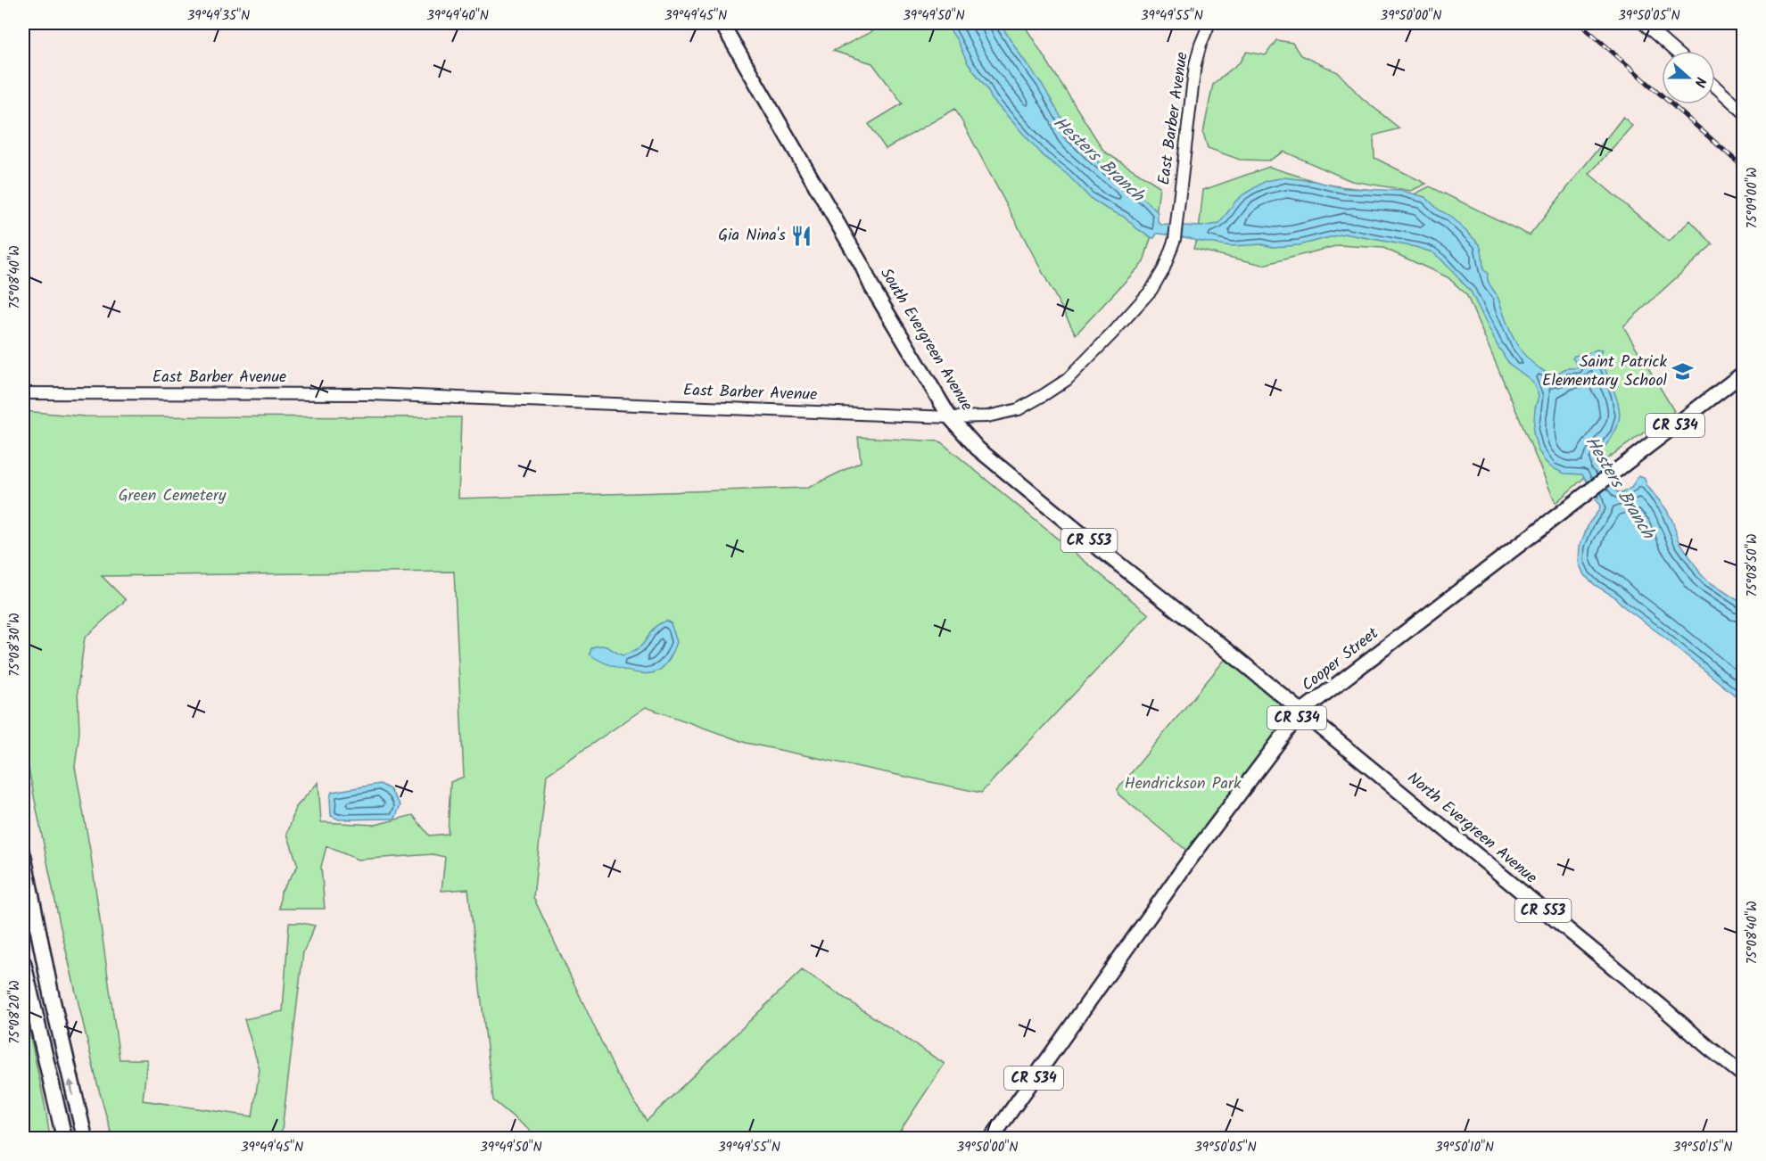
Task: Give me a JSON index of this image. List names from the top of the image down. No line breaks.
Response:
{"streets":{"main road":["South Evergreen Avenue","CR 534","CR 553","Cooper Street","North Evergreen Avenue"],"street":["East Barber Avenue"]},"crossings":[["East Barber Avenue","South Evergreen Avenue"],["South Evergreen Avenue","Cooper Street"],["South Evergreen Avenue","North Evergreen Avenue"],["Cooper Street","North Evergreen Avenue"]],"water":["Hesters Branch"],"parks":["Green Cemetery","Hendrickson Park"],"places":{"restaurant":["Gia Nina's"],"school or university":["Saint Patrick Elementary School"]},"north":"right","coordinates":["39°49'35\"N","39°49'40\"N","39°49'45\"N","39°49'50\"N","39°49'55\"N","39°50'00\"N","39°50'05\"N","75°09'00\"W","75°08'40\"W","75°08'50\"W","75°08'30\"W","75°08'20\"W","39°50'10\"N","39°50'15\"N"]}
